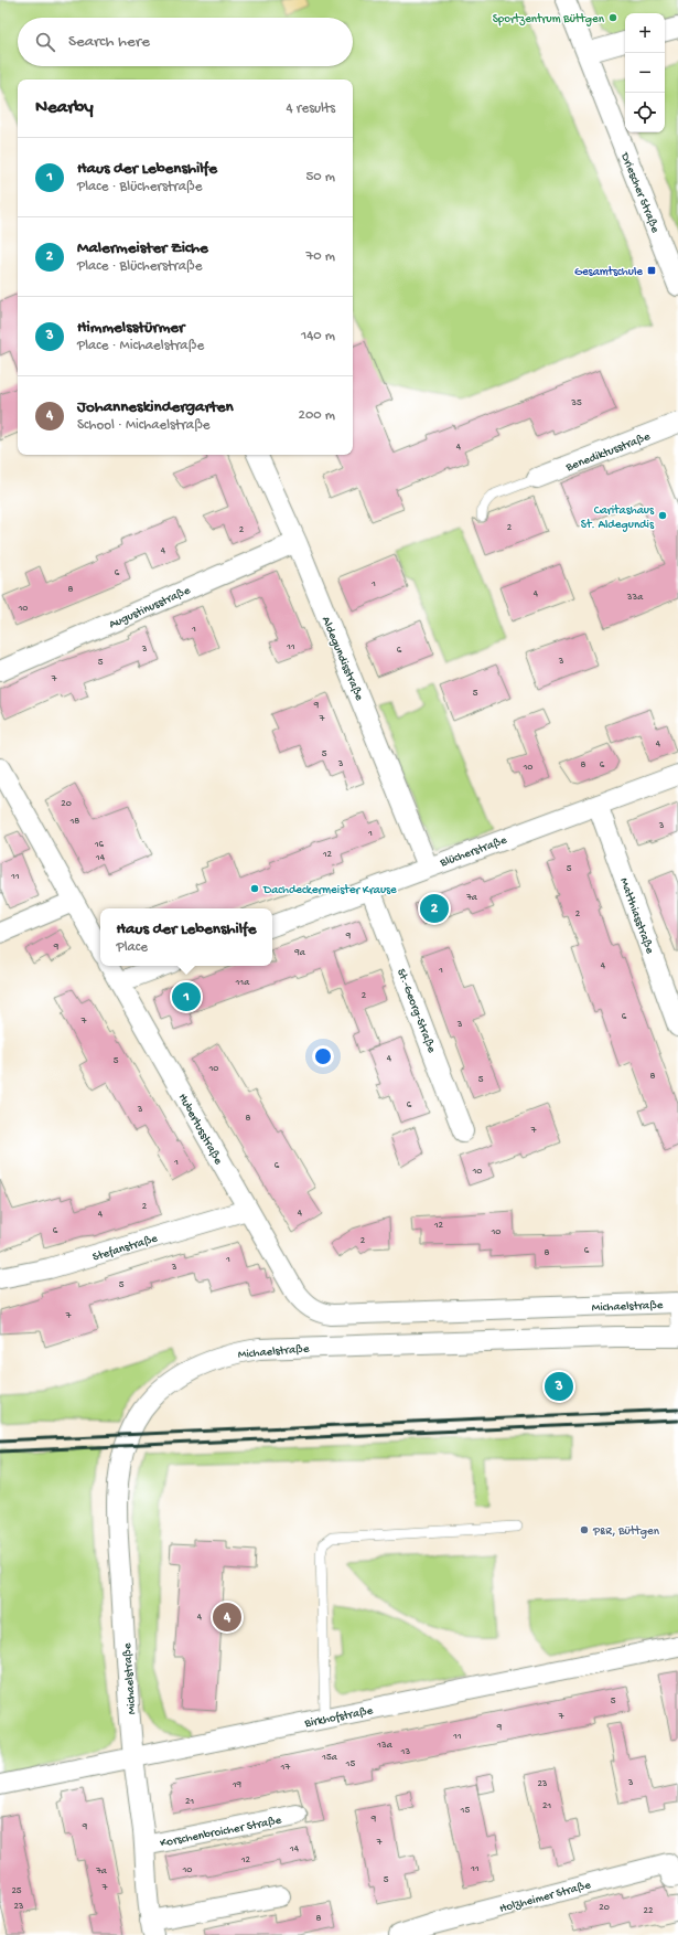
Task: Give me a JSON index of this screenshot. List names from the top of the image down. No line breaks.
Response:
{"streets":{"street":["Driescher Straße","Benediktusstraße","Augustinusstraße","Aldegundisstraße","Blücherstraße","Matthiasstraße","St.-Georg-Straße","Hubertusstraße","Stefanstraße","Michaelstraße","Birkhofstraße","Korschenbroicher Straße","Holzheimer Straße"]},"crossings":[["Augustinusstraße","Aldegundisstraße"],["Aldegundisstraße","Blücherstraße"],["Blücherstraße","Matthiasstraße"],["Blücherstraße","St.-Georg-Straße"],["Hubertusstraße","Stefanstraße"],["Hubertusstraße","Michaelstraße"],["Michaelstraße","Birkhofstraße"],["Michaelstraße","Korschenbroicher Straße"],["Birkhofstraße","Korschenbroicher Straße"]],"places":{"other":["Sportzentrum Büttgen","Caritashaus St. Aldegundis","Dachdeckermeister Krause","P&R, Büttgen"],"transit":["Gesamtschule"]},"house_numbers":["35","4","2","2","4","6","1","8","4","33a","10","1","11","3","6","3","5","7","5","9","7","4","5","3","8","6","10","20","18","3","1","16","12","14","5","11","7a","2","9","9","9a","4","1","11a","2","6","7","3","4","5","10","8","5","6","3","8","7","1","6","10","2","4","4","12","6","10","2","6","8","1","3","5","7","4","5","7","9","11","13a","13","15a","15","17","3","23","19","21","21","15","9","9","7","14","12","11","10","7a","5","7","25","23","20","22","8"],"page":{"map_buttons":["+","−"],"search":"Search here","heading":["Nearby","4 results"],"list":[{"mark":"1","name":"Haus der Lebenshilfe","note":"Place · Blücherstraße","value":"50 m"},{"mark":"2","name":"Malermeister Ziche","note":"Place · Blücherstraße","value":"70 m"},{"mark":"3","name":"Himmelsstürmer","note":"Place · Michaelstraße","value":"140 m"},{"mark":"4","name":"Johanneskindergarten","note":"School · Michaelstraße","value":"200 m"}],"pins":["2","1","3","4"],"popup":["Haus der Lebenshilfe","Place"]}}
